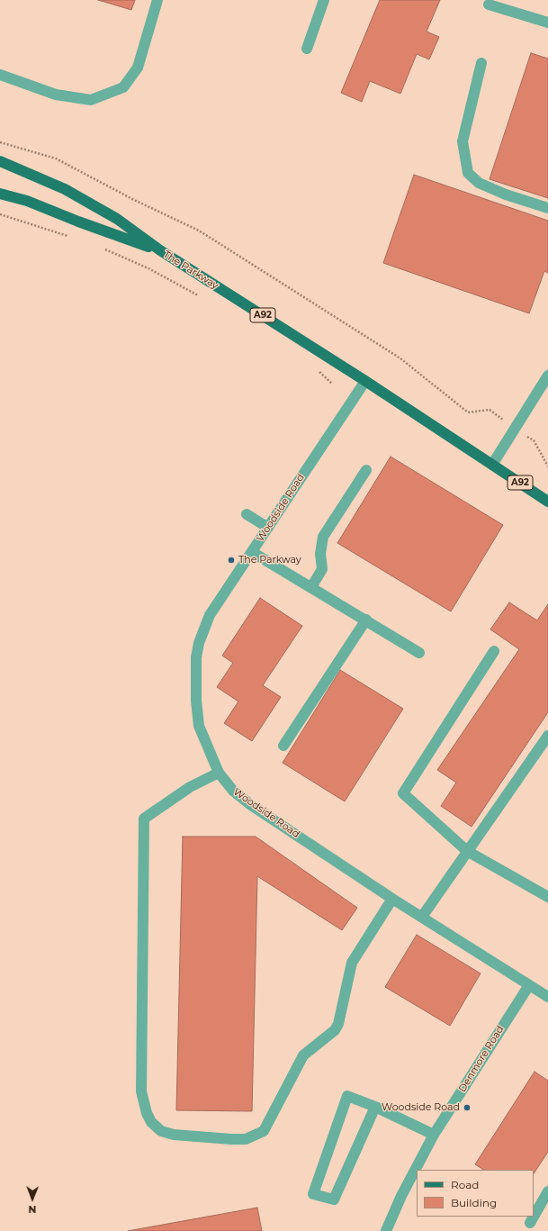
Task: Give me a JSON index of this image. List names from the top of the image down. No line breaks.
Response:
{"streets":{"main road":["The Parkway","A92"],"street":["Woodside Road","Denmore Road"]},"crossings":[["The Parkway","Woodside Road"],["Woodside Road","Denmore Road"]],"places":["The Parkway","Woodside Road"],"legend":["Road","Building"],"north":"bottom"}
